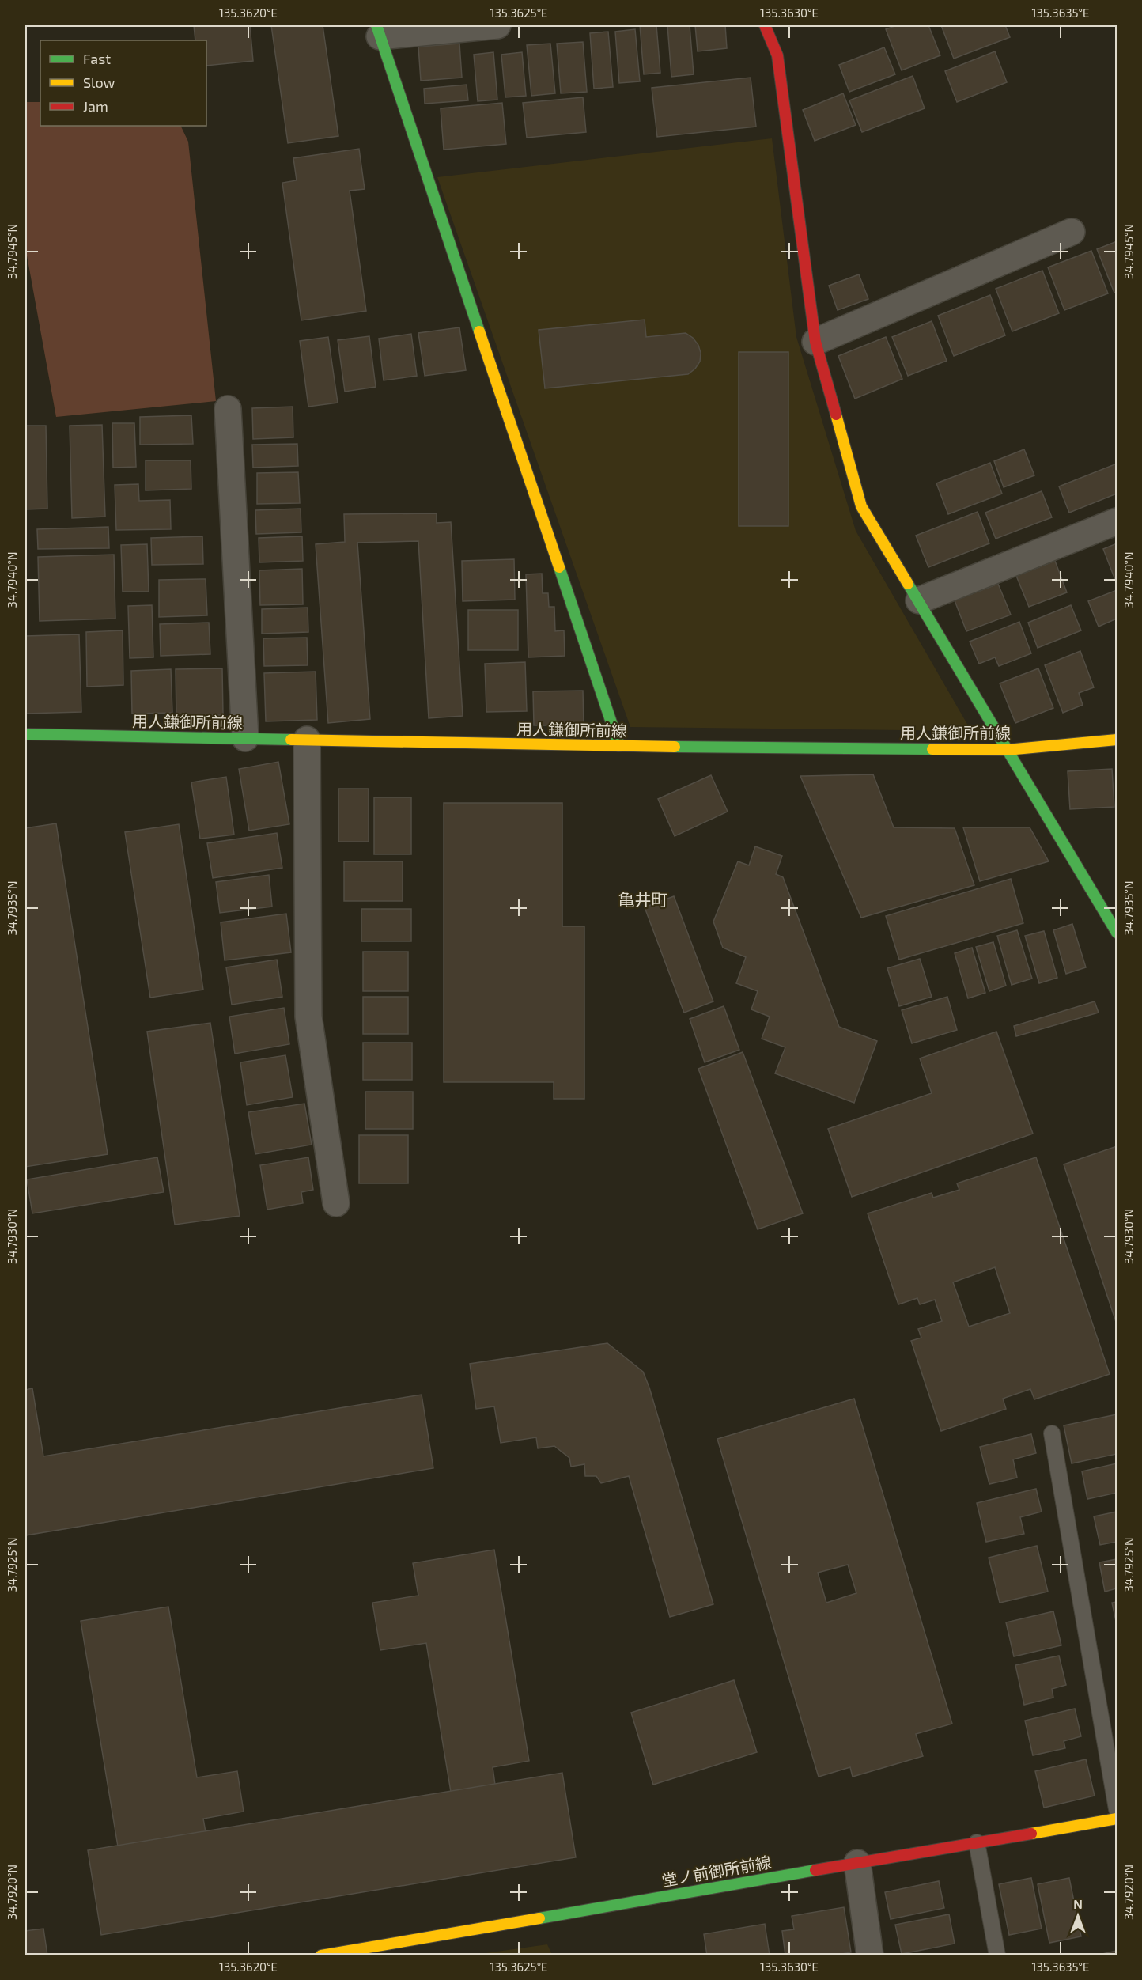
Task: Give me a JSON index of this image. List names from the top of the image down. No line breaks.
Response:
{"streets":{"street":["用人鎌御所前線","堂ノ前御所前線"]},"districts":["亀井町"],"legend":["Fast","Slow","Jam"],"north":"top","coordinates":["135.3620°E","135.3625°E","135.3630°E","135.3635°E","34.7945°N","34.7940°N","34.7935°N","34.7930°N","34.7925°N","34.7920°N"]}
